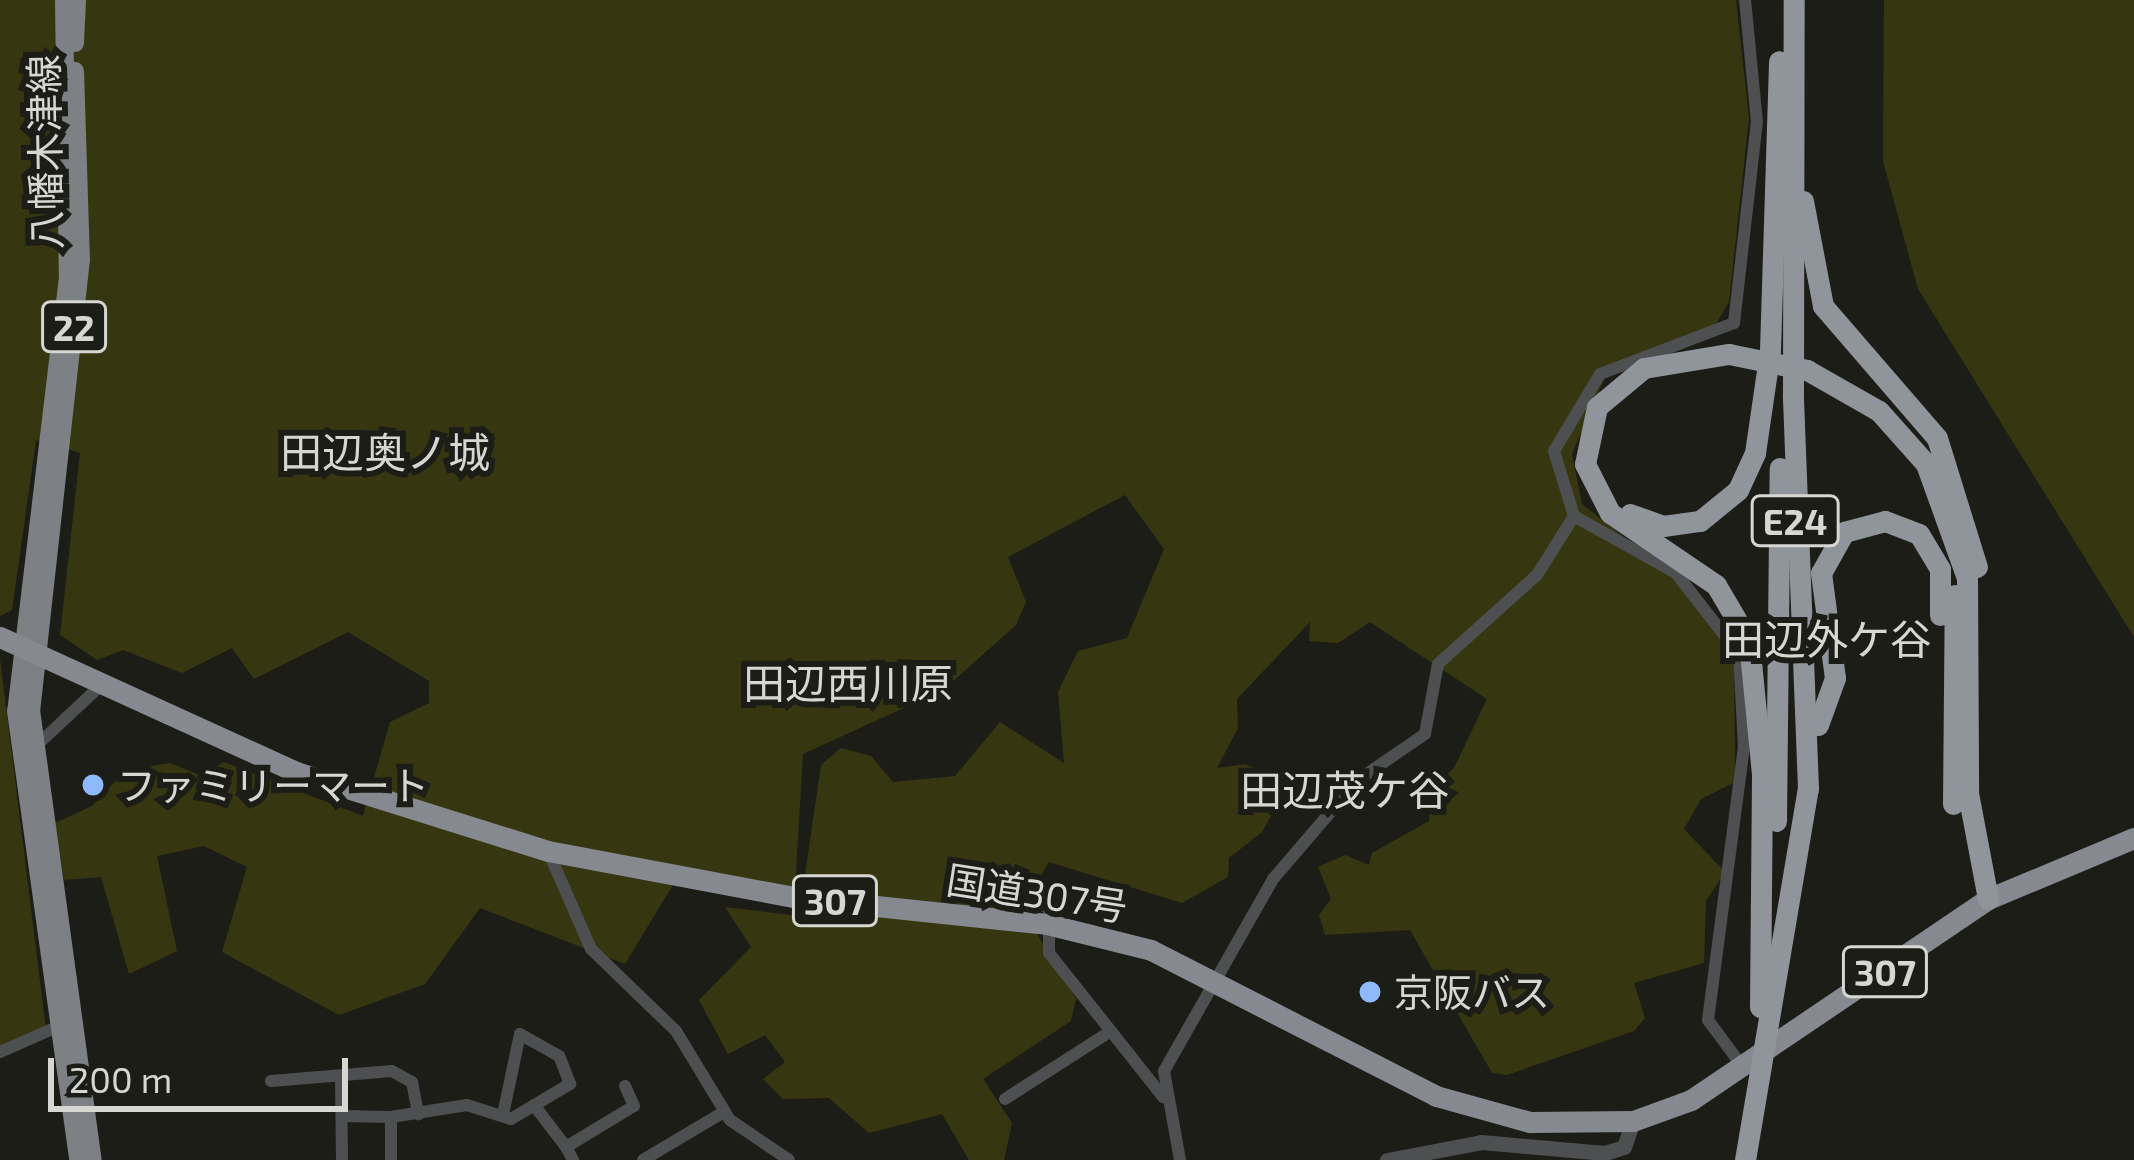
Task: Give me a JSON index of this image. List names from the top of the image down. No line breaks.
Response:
{"streets":{"highway":["E24","国道307号","307"],"main road":["八幡木津線","22"]},"crossings":[["八幡木津線","国道307号"],["E24","国道307号"]],"districts":["田辺奥ノ城","田辺外ケ谷","田辺西川原","田辺茂ケ谷"],"places":["ファミリーマート","京阪バス"],"scale_bar":"200 m"}
